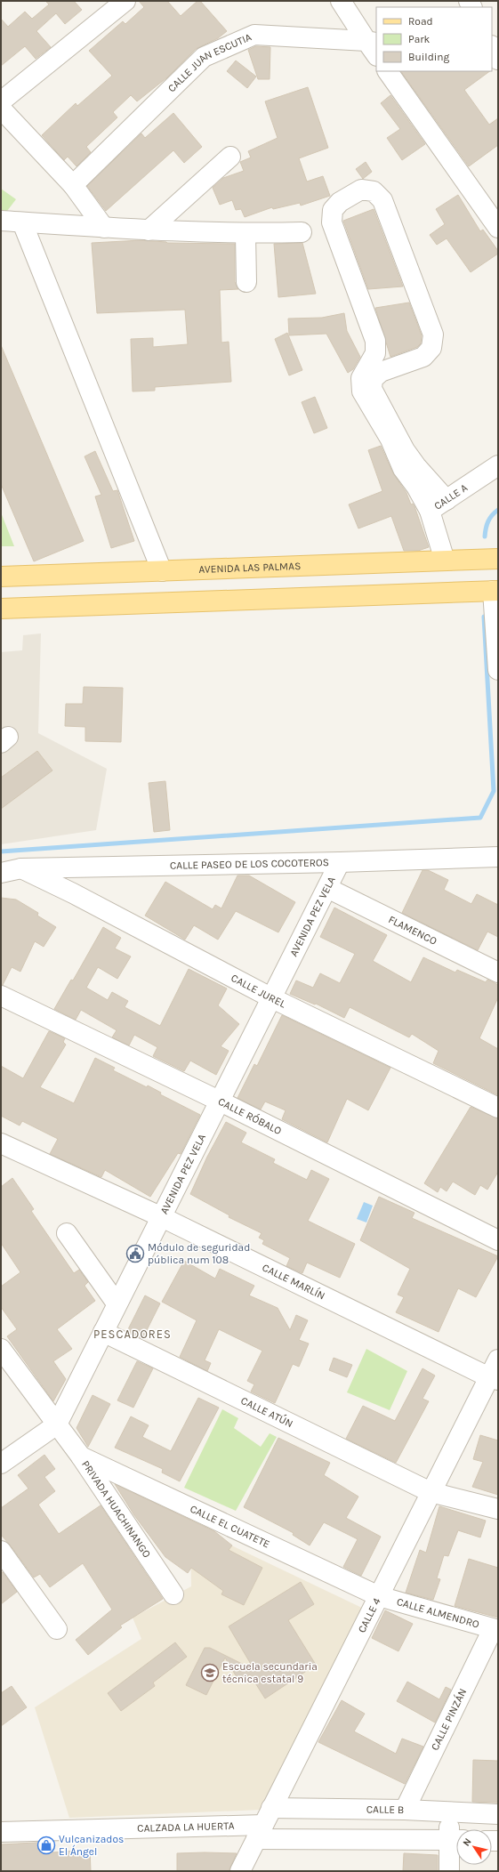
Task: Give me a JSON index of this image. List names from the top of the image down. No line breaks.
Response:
{"streets":{"main road":["AVENIDA LAS PALMAS"],"street":["CALLE JUAN ESCUTIA","CALLE A","CALLE PASEO DE LOS COCOTEROS","AVENIDA PEZ VELA","FLAMENCO","CALLE JUREL","CALLE RÓBALO","CALLE MARLÍN","CALLE ATÚN","PRIVADA HUACHINANGO","CALLE EL CUATETE","CALLE ALMENDRO","CALLE 4","CALLE PINZÁN","CALLE B","CALZADA LA HUERTA"]},"crossings":[["CALLE A","AVENIDA LAS PALMAS"],["CALLE PASEO DE LOS COCOTEROS","AVENIDA PEZ VELA"],["CALLE PASEO DE LOS COCOTEROS","CALLE JUREL"],["AVENIDA PEZ VELA","FLAMENCO"],["AVENIDA PEZ VELA","CALLE JUREL"],["AVENIDA PEZ VELA","CALLE RÓBALO"],["AVENIDA PEZ VELA","CALLE MARLÍN"],["AVENIDA PEZ VELA","CALLE ATÚN"],["AVENIDA PEZ VELA","PRIVADA HUACHINANGO"],["CALLE MARLÍN","CALLE 4"],["CALLE ATÚN","CALLE 4"],["PRIVADA HUACHINANGO","CALLE EL CUATETE"],["CALLE EL CUATETE","CALLE ALMENDRO"],["CALLE EL CUATETE","CALLE 4"],["CALLE ALMENDRO","CALLE 4"],["CALLE ALMENDRO","CALLE PINZÁN"],["CALLE 4","CALLE B"],["CALLE 4","CALZADA LA HUERTA"],["CALLE PINZÁN","CALLE B"],["CALLE B","CALZADA LA HUERTA"]],"districts":["PESCADORES"],"places":{"public building":["Módulo de seguridad pública num 108"],"school or university":["Escuela secundaria técnica estatal 9"],"shop":["Vulcanizados El Ángel"]},"legend":["Road","Park","Building"],"north":"top left"}
